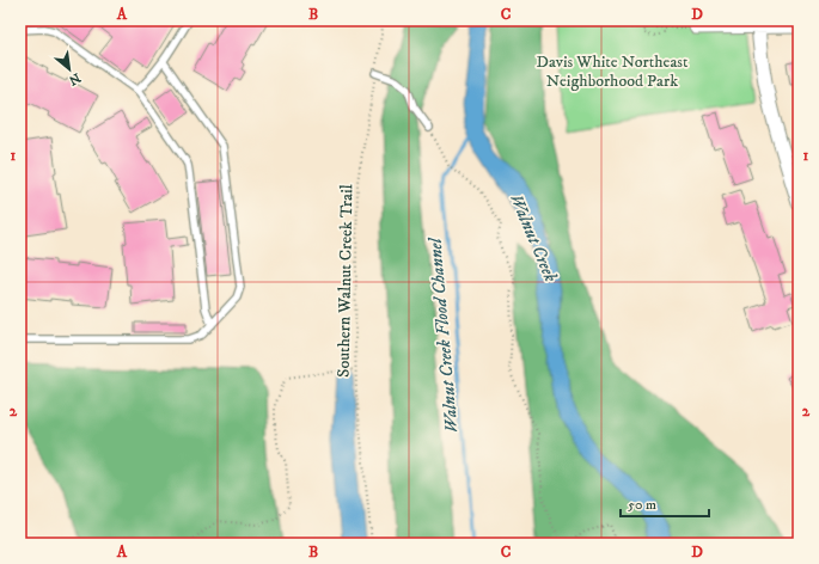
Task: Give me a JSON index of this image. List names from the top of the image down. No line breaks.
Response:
{"streets":{"path":["Southern Walnut Creek Trail"]},"water":["Walnut Creek","Walnut Creek Flood Channel"],"parks":["Davis White Northeast Neighborhood Park"],"scale_bar":"50 m","north":"bottom right","grid":{"columns":["A","B","C","D"],"rows":["1","2"]}}
